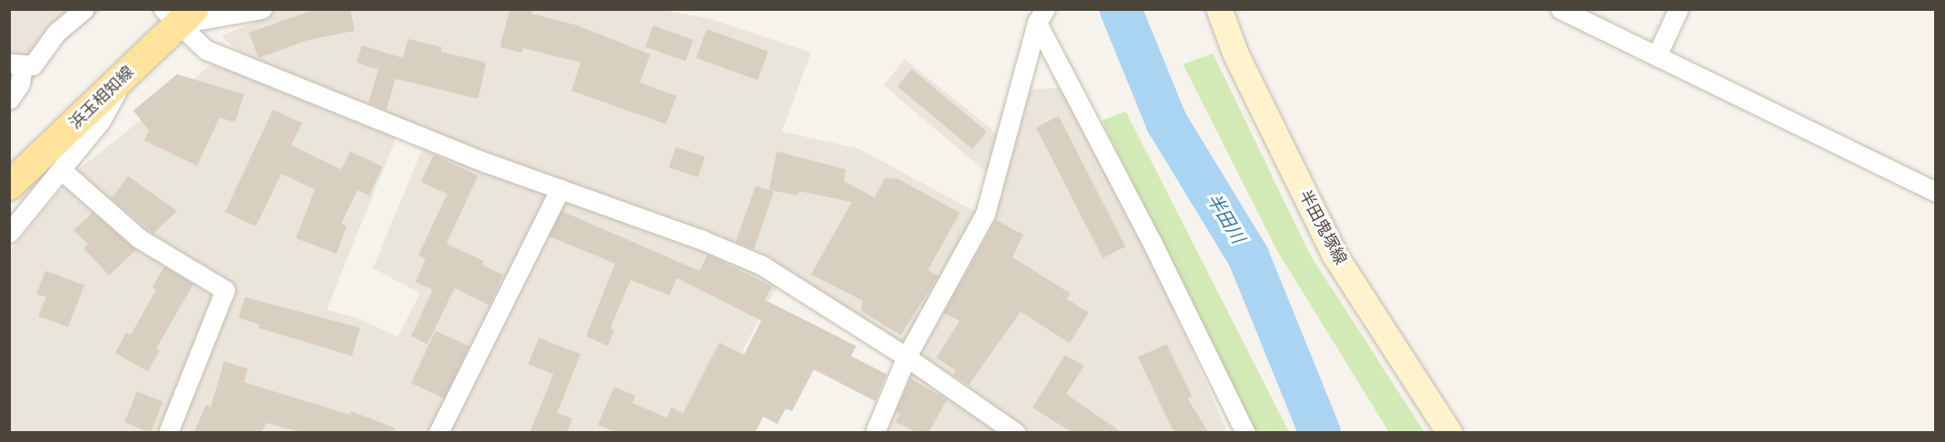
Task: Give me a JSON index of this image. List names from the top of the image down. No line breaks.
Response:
{"streets":{"main road":["浜玉相知線","半田鬼塚線"]},"water":["半田川"]}
